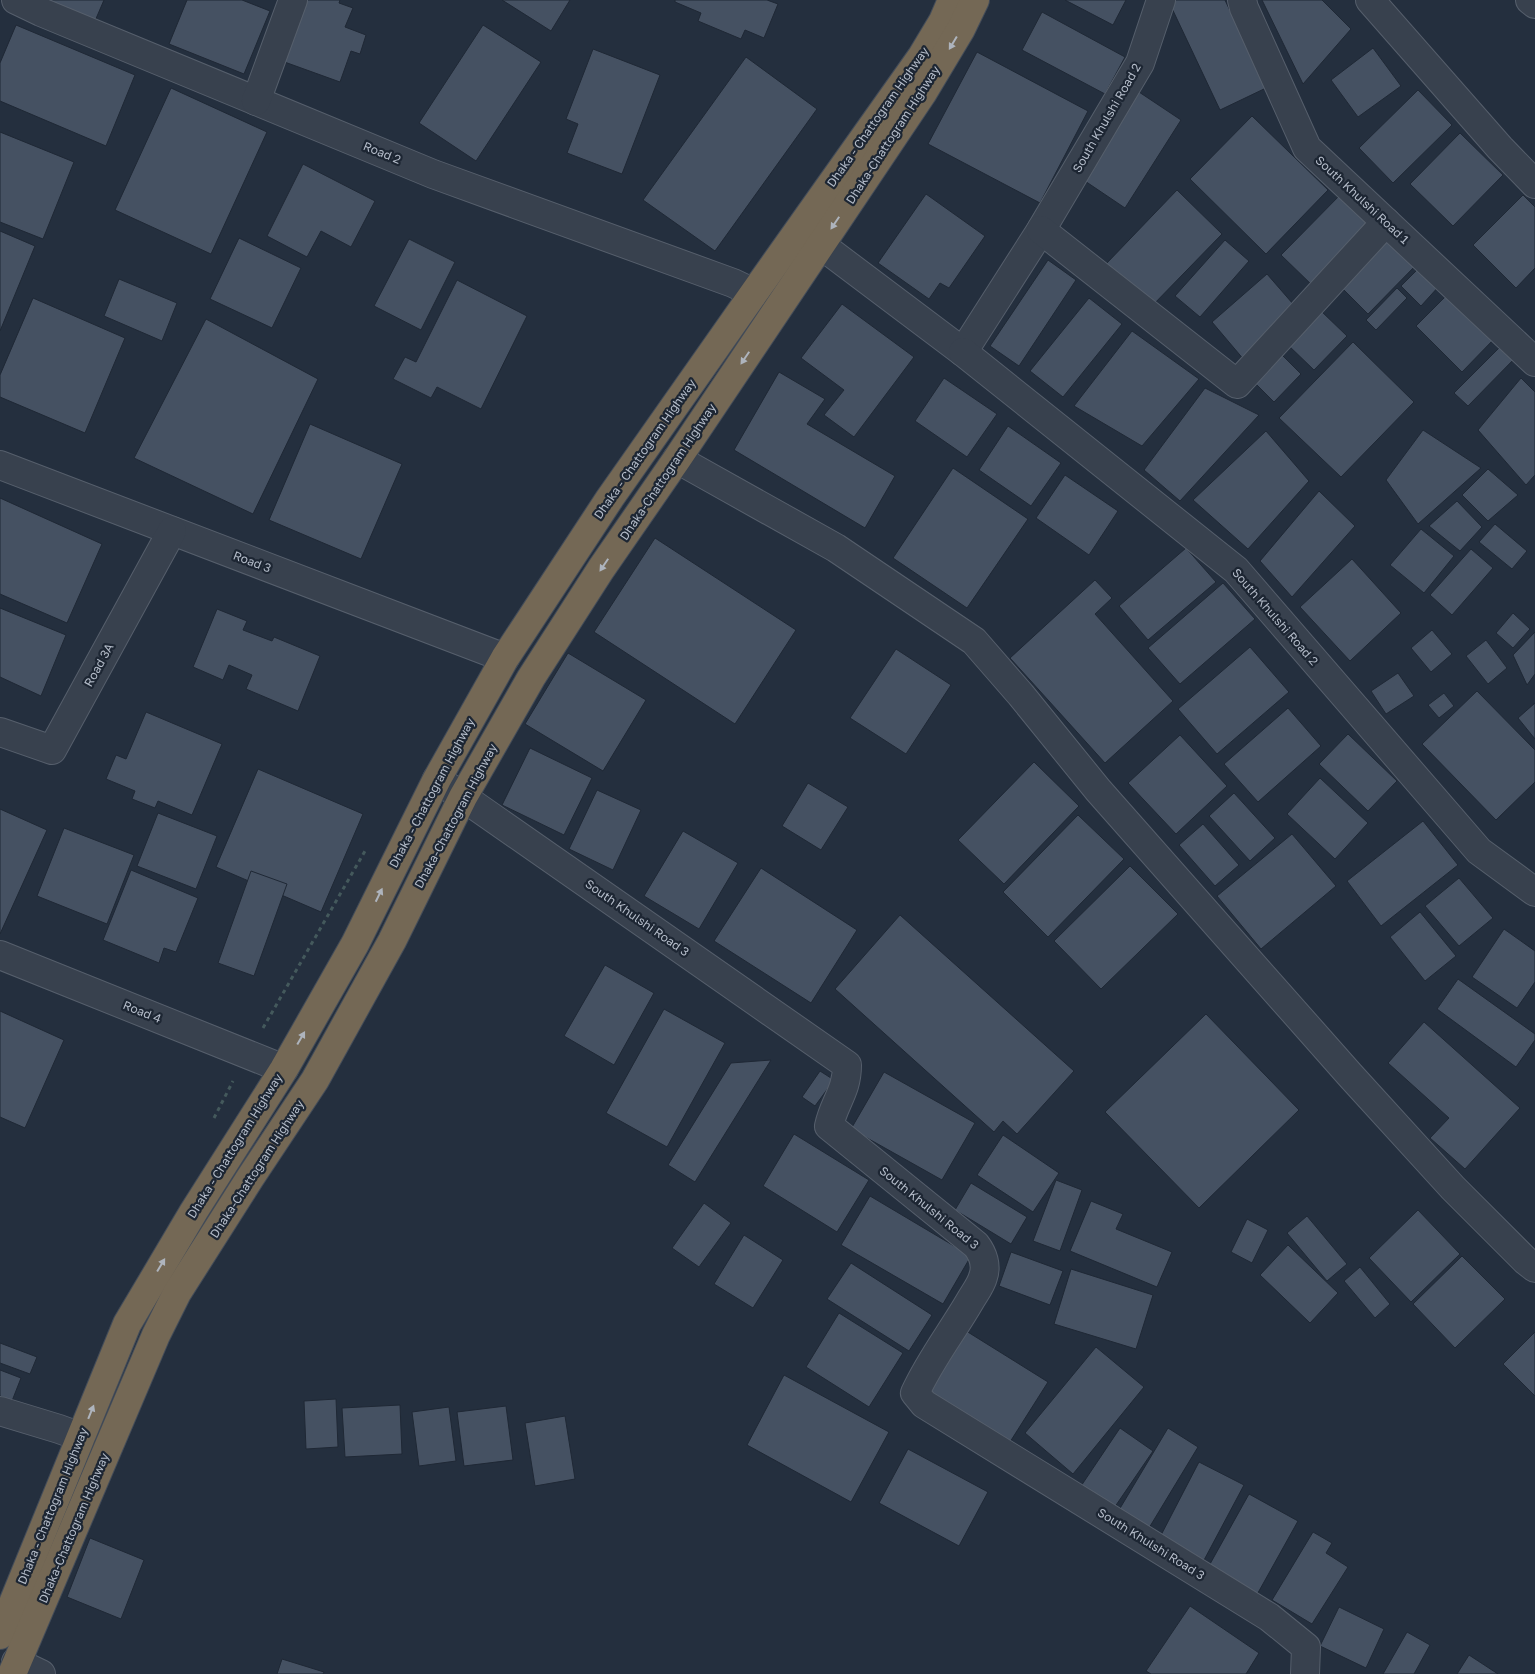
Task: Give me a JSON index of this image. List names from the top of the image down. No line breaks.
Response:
{"streets":{"highway":["Dhaka - Chattogram Highway","Dhaka-Chattogram Highway"],"street":["South Khulshi Road 2","Road 2","South Khulshi Road 1","Road 3","Road 3A","South Khulshi Road 3","Road 4"]},"crossings":[["Dhaka - Chattogram Highway","South Khulshi Road 2"],["Dhaka - Chattogram Highway","Dhaka-Chattogram Highway"],["Dhaka - Chattogram Highway","Road 2"],["Dhaka - Chattogram Highway","Road 3"],["Dhaka - Chattogram Highway","South Khulshi Road 3"],["Dhaka - Chattogram Highway","Road 4"],["South Khulshi Road 2","Dhaka-Chattogram Highway"],["Dhaka-Chattogram Highway","South Khulshi Road 3"],["Road 3","Road 3A"]],"one_way":["Dhaka - Chattogram Highway","Dhaka-Chattogram Highway"]}
